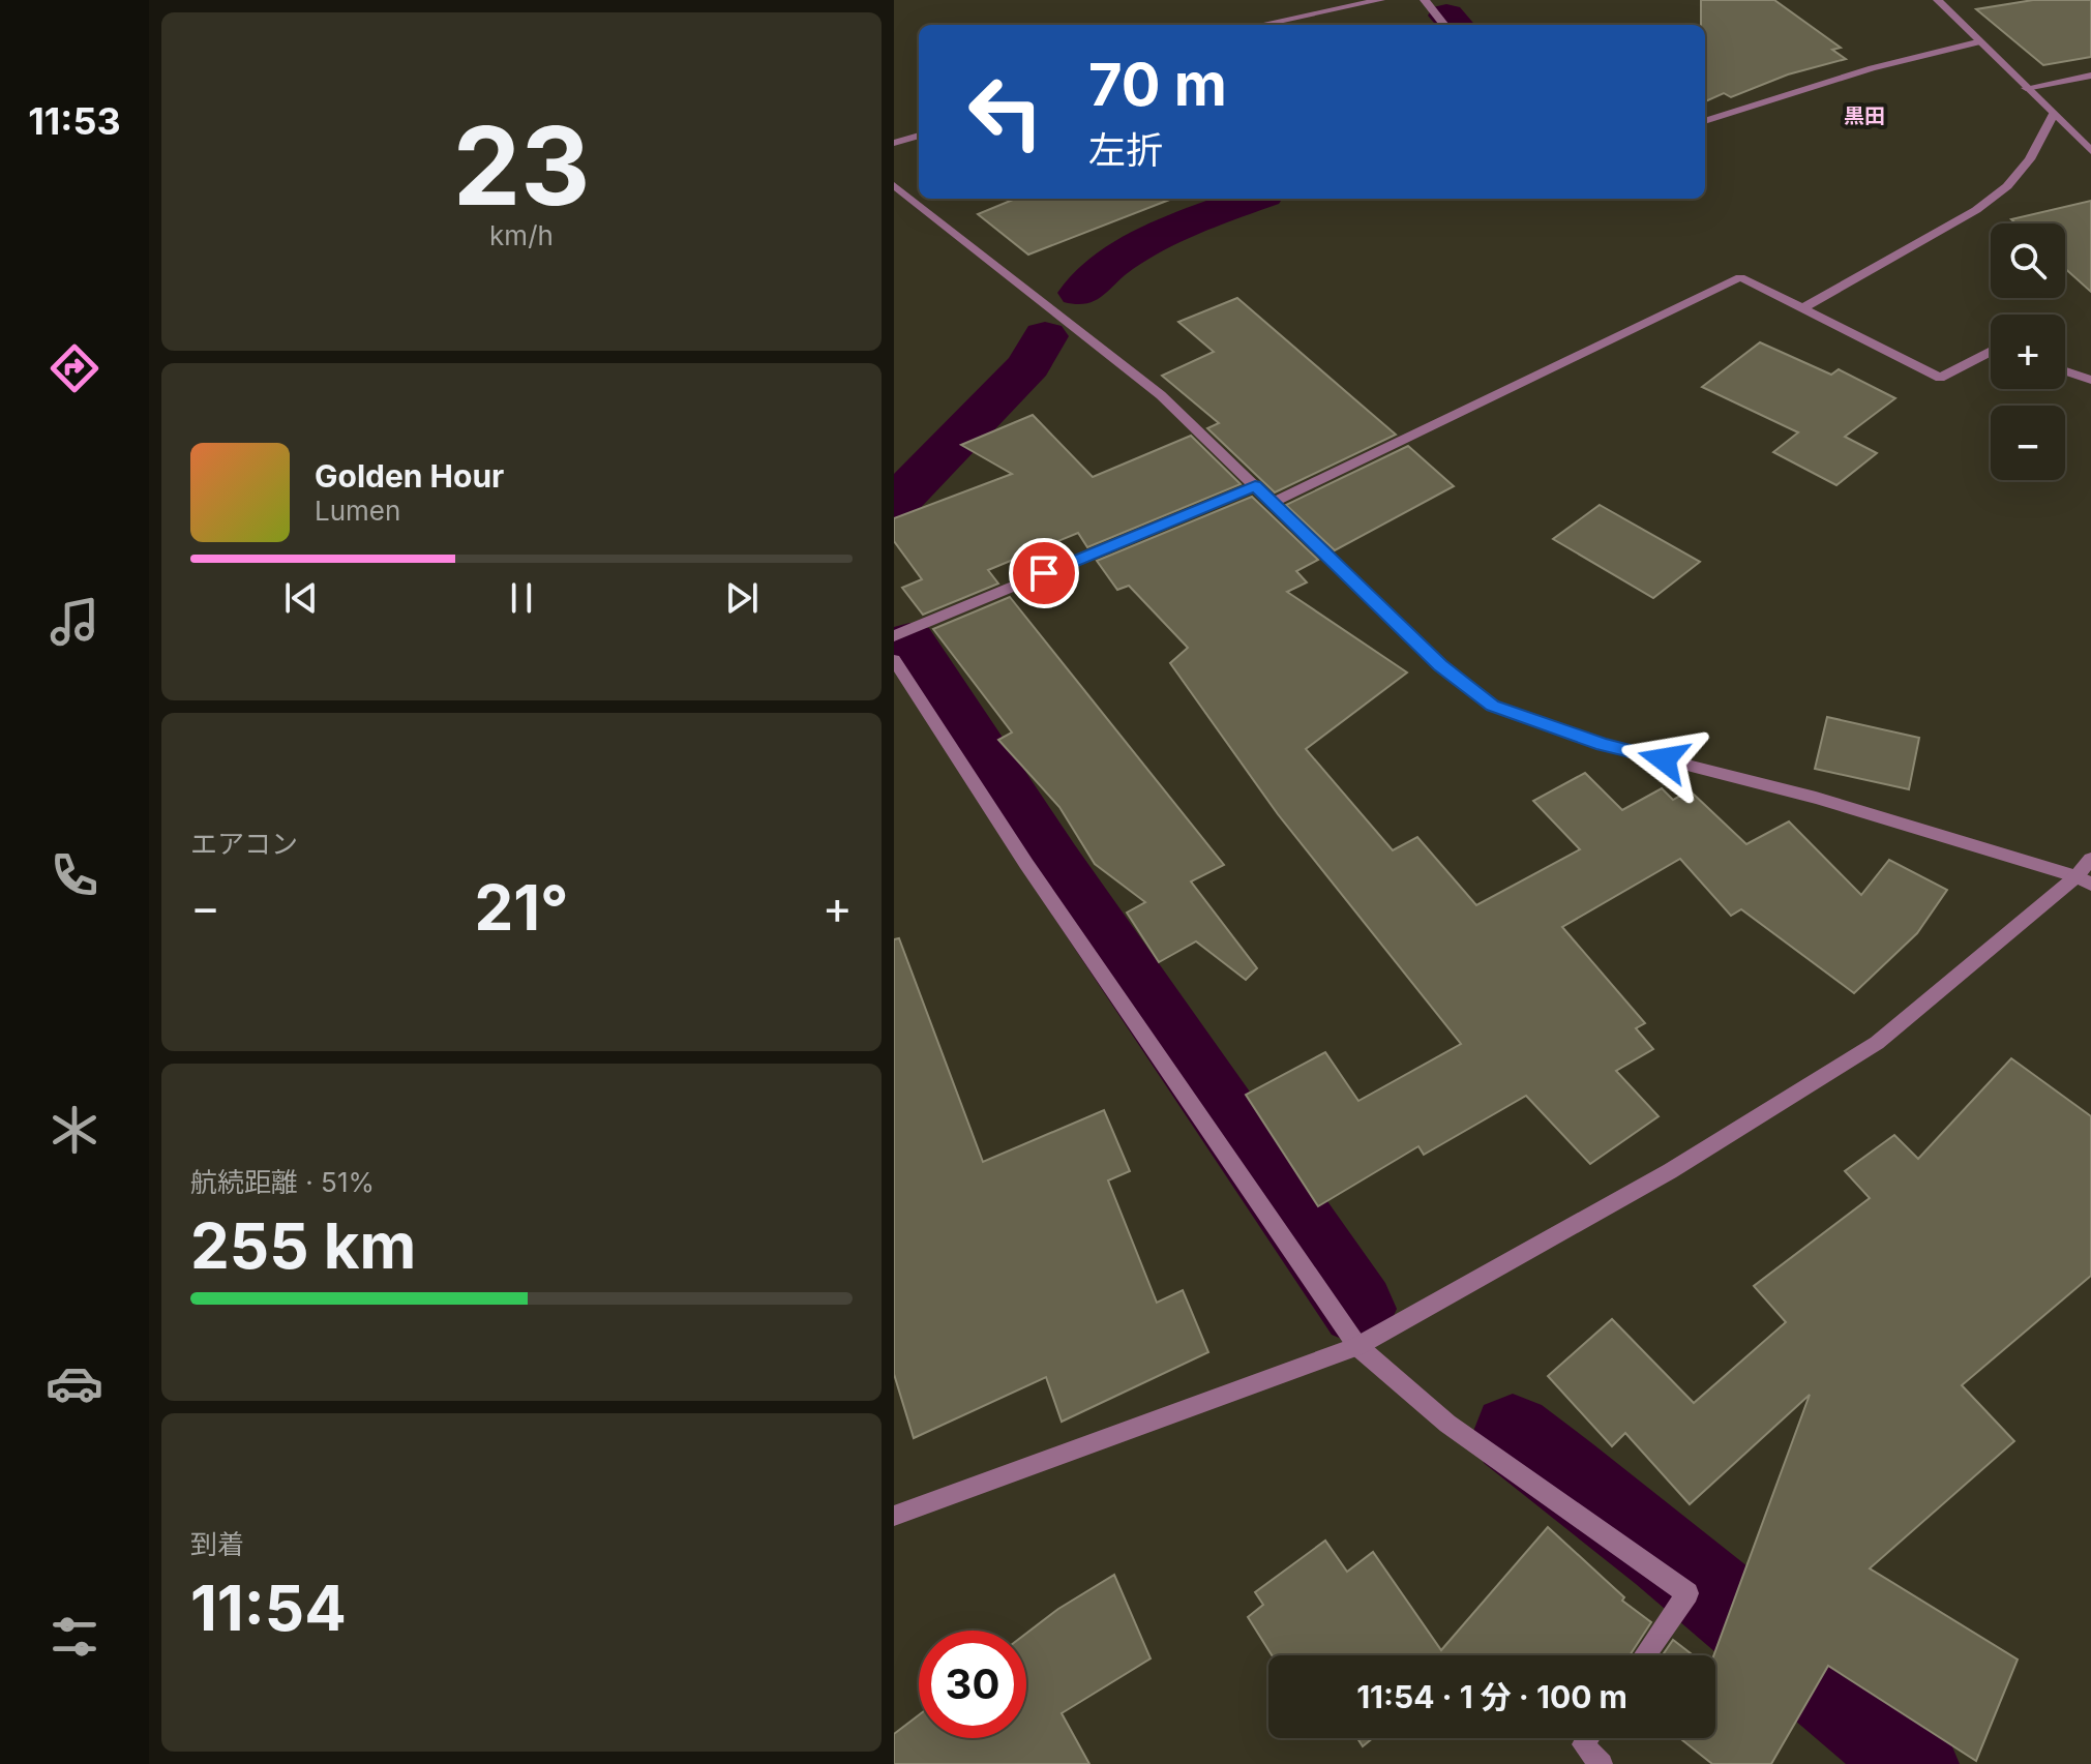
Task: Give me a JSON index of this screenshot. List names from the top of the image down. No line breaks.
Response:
{"districts":["黒田"],"page":{"tabs":"11:53","tile":[["23","km/h"],"エアコン",["航続距離 · 51%","255 km"],["到着","11:54"]],"turn":["70 m","左折"],"map_buttons":["+","−"],"song":["Golden Hour","Lumen"],"heat":["−","21°","+"],"limit":"30","trip":"11:54 · 1 分 · 100 m"}}
